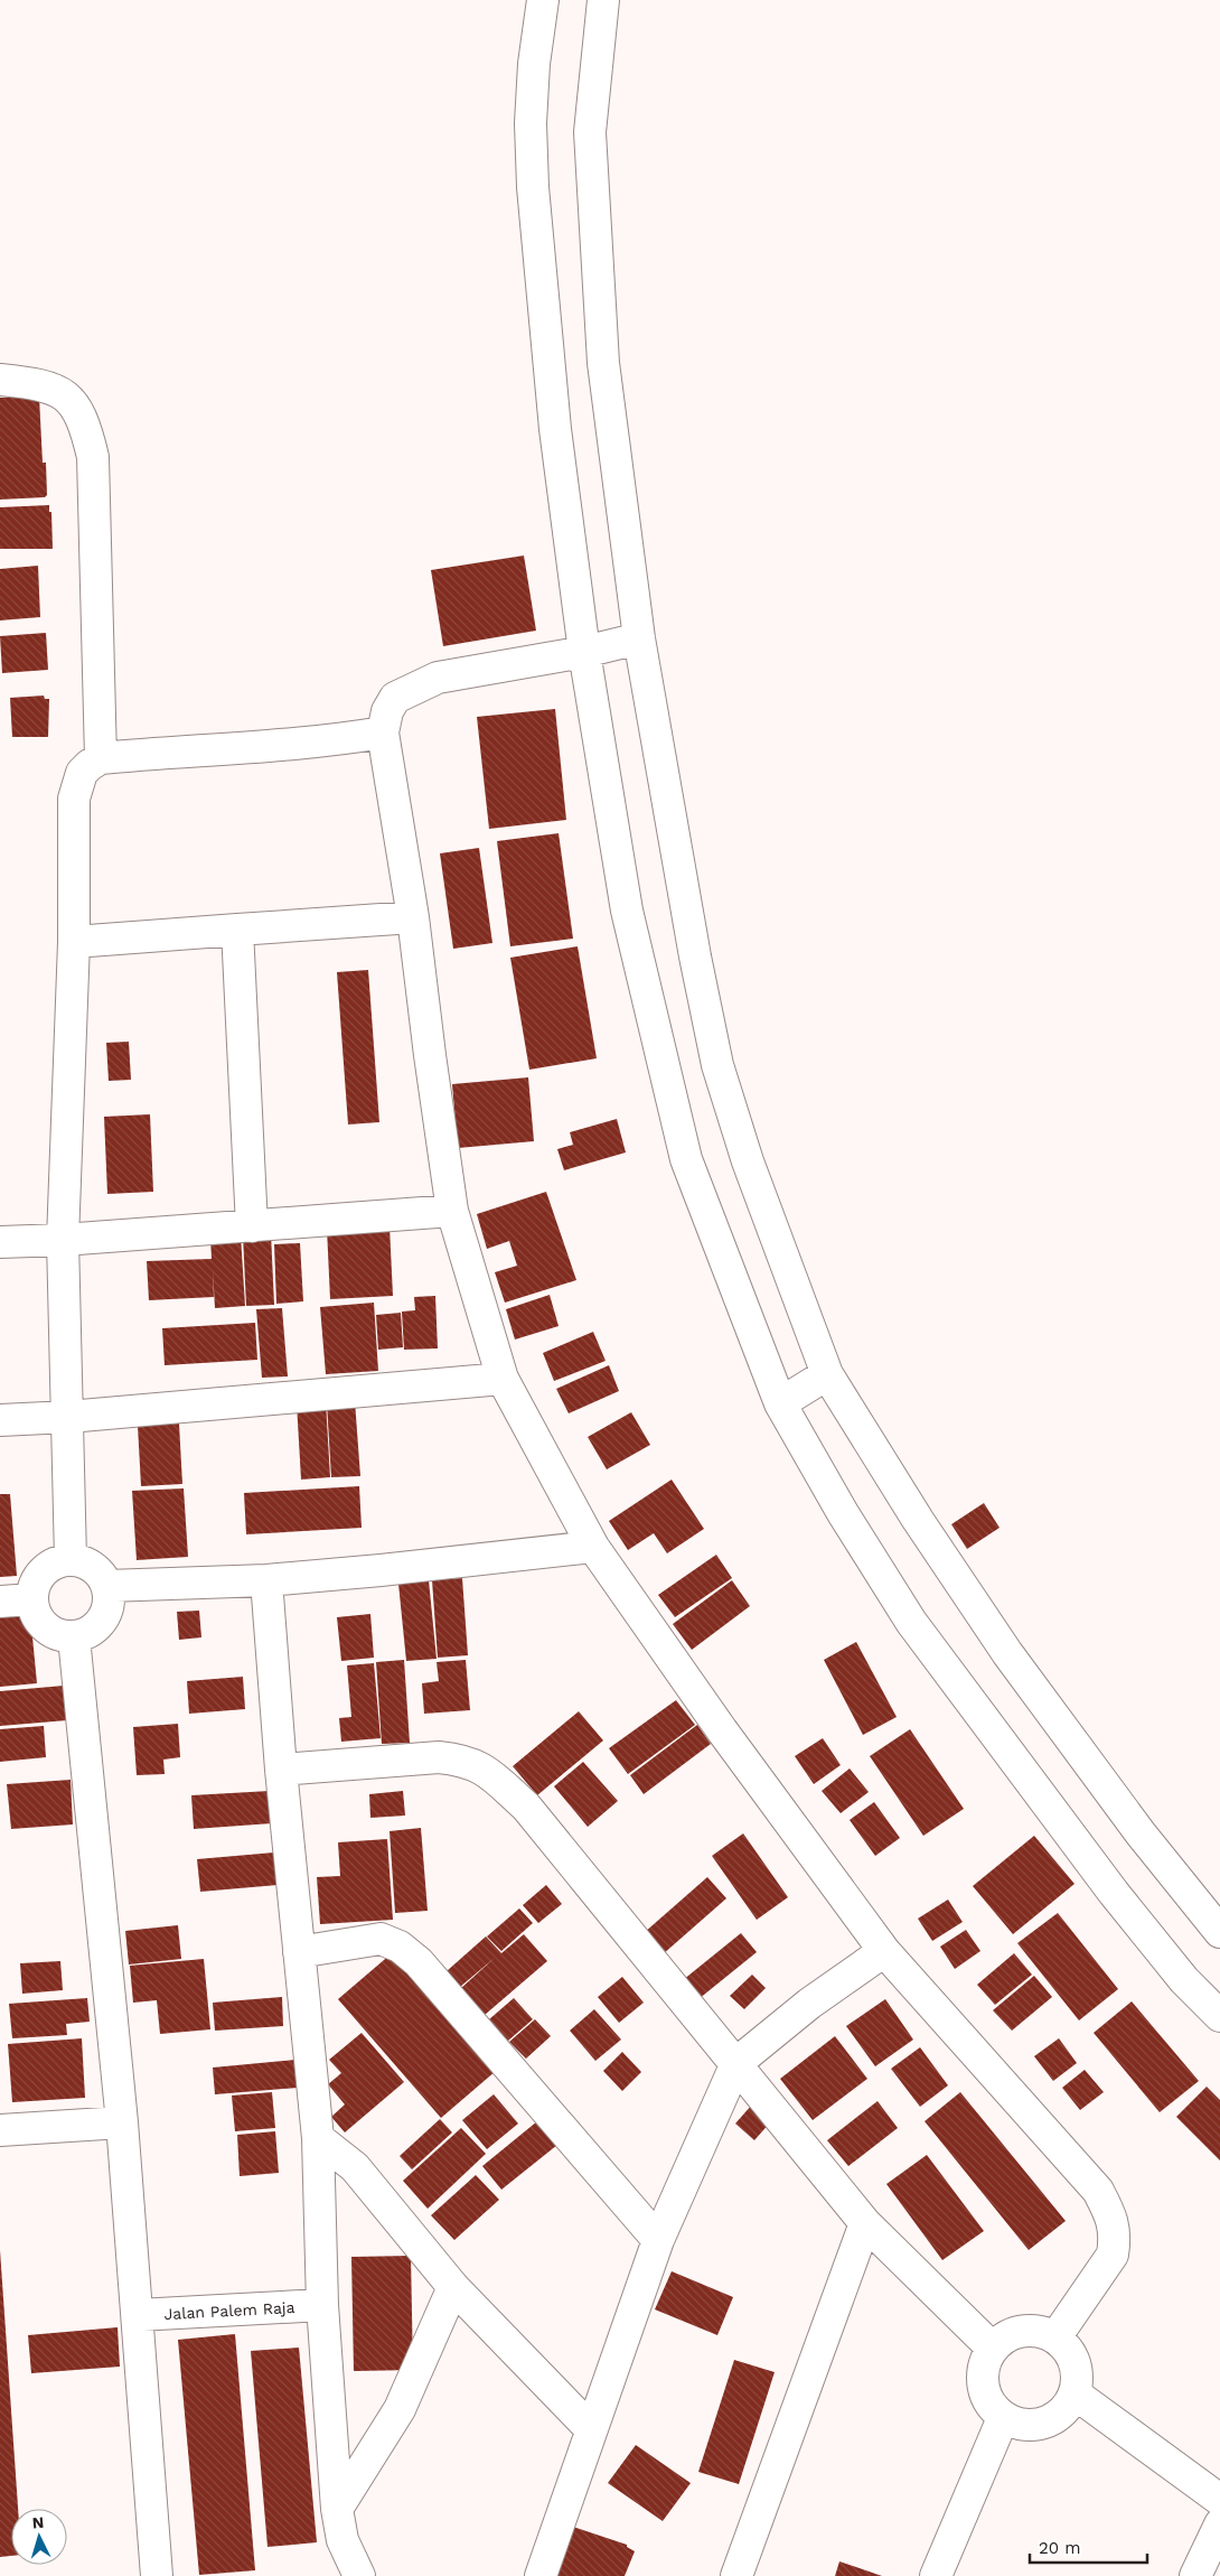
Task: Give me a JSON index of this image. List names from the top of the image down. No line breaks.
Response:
{"streets":{"street":["Jalan Palem Raja"]},"scale_bar":"20 m","north":"top"}
